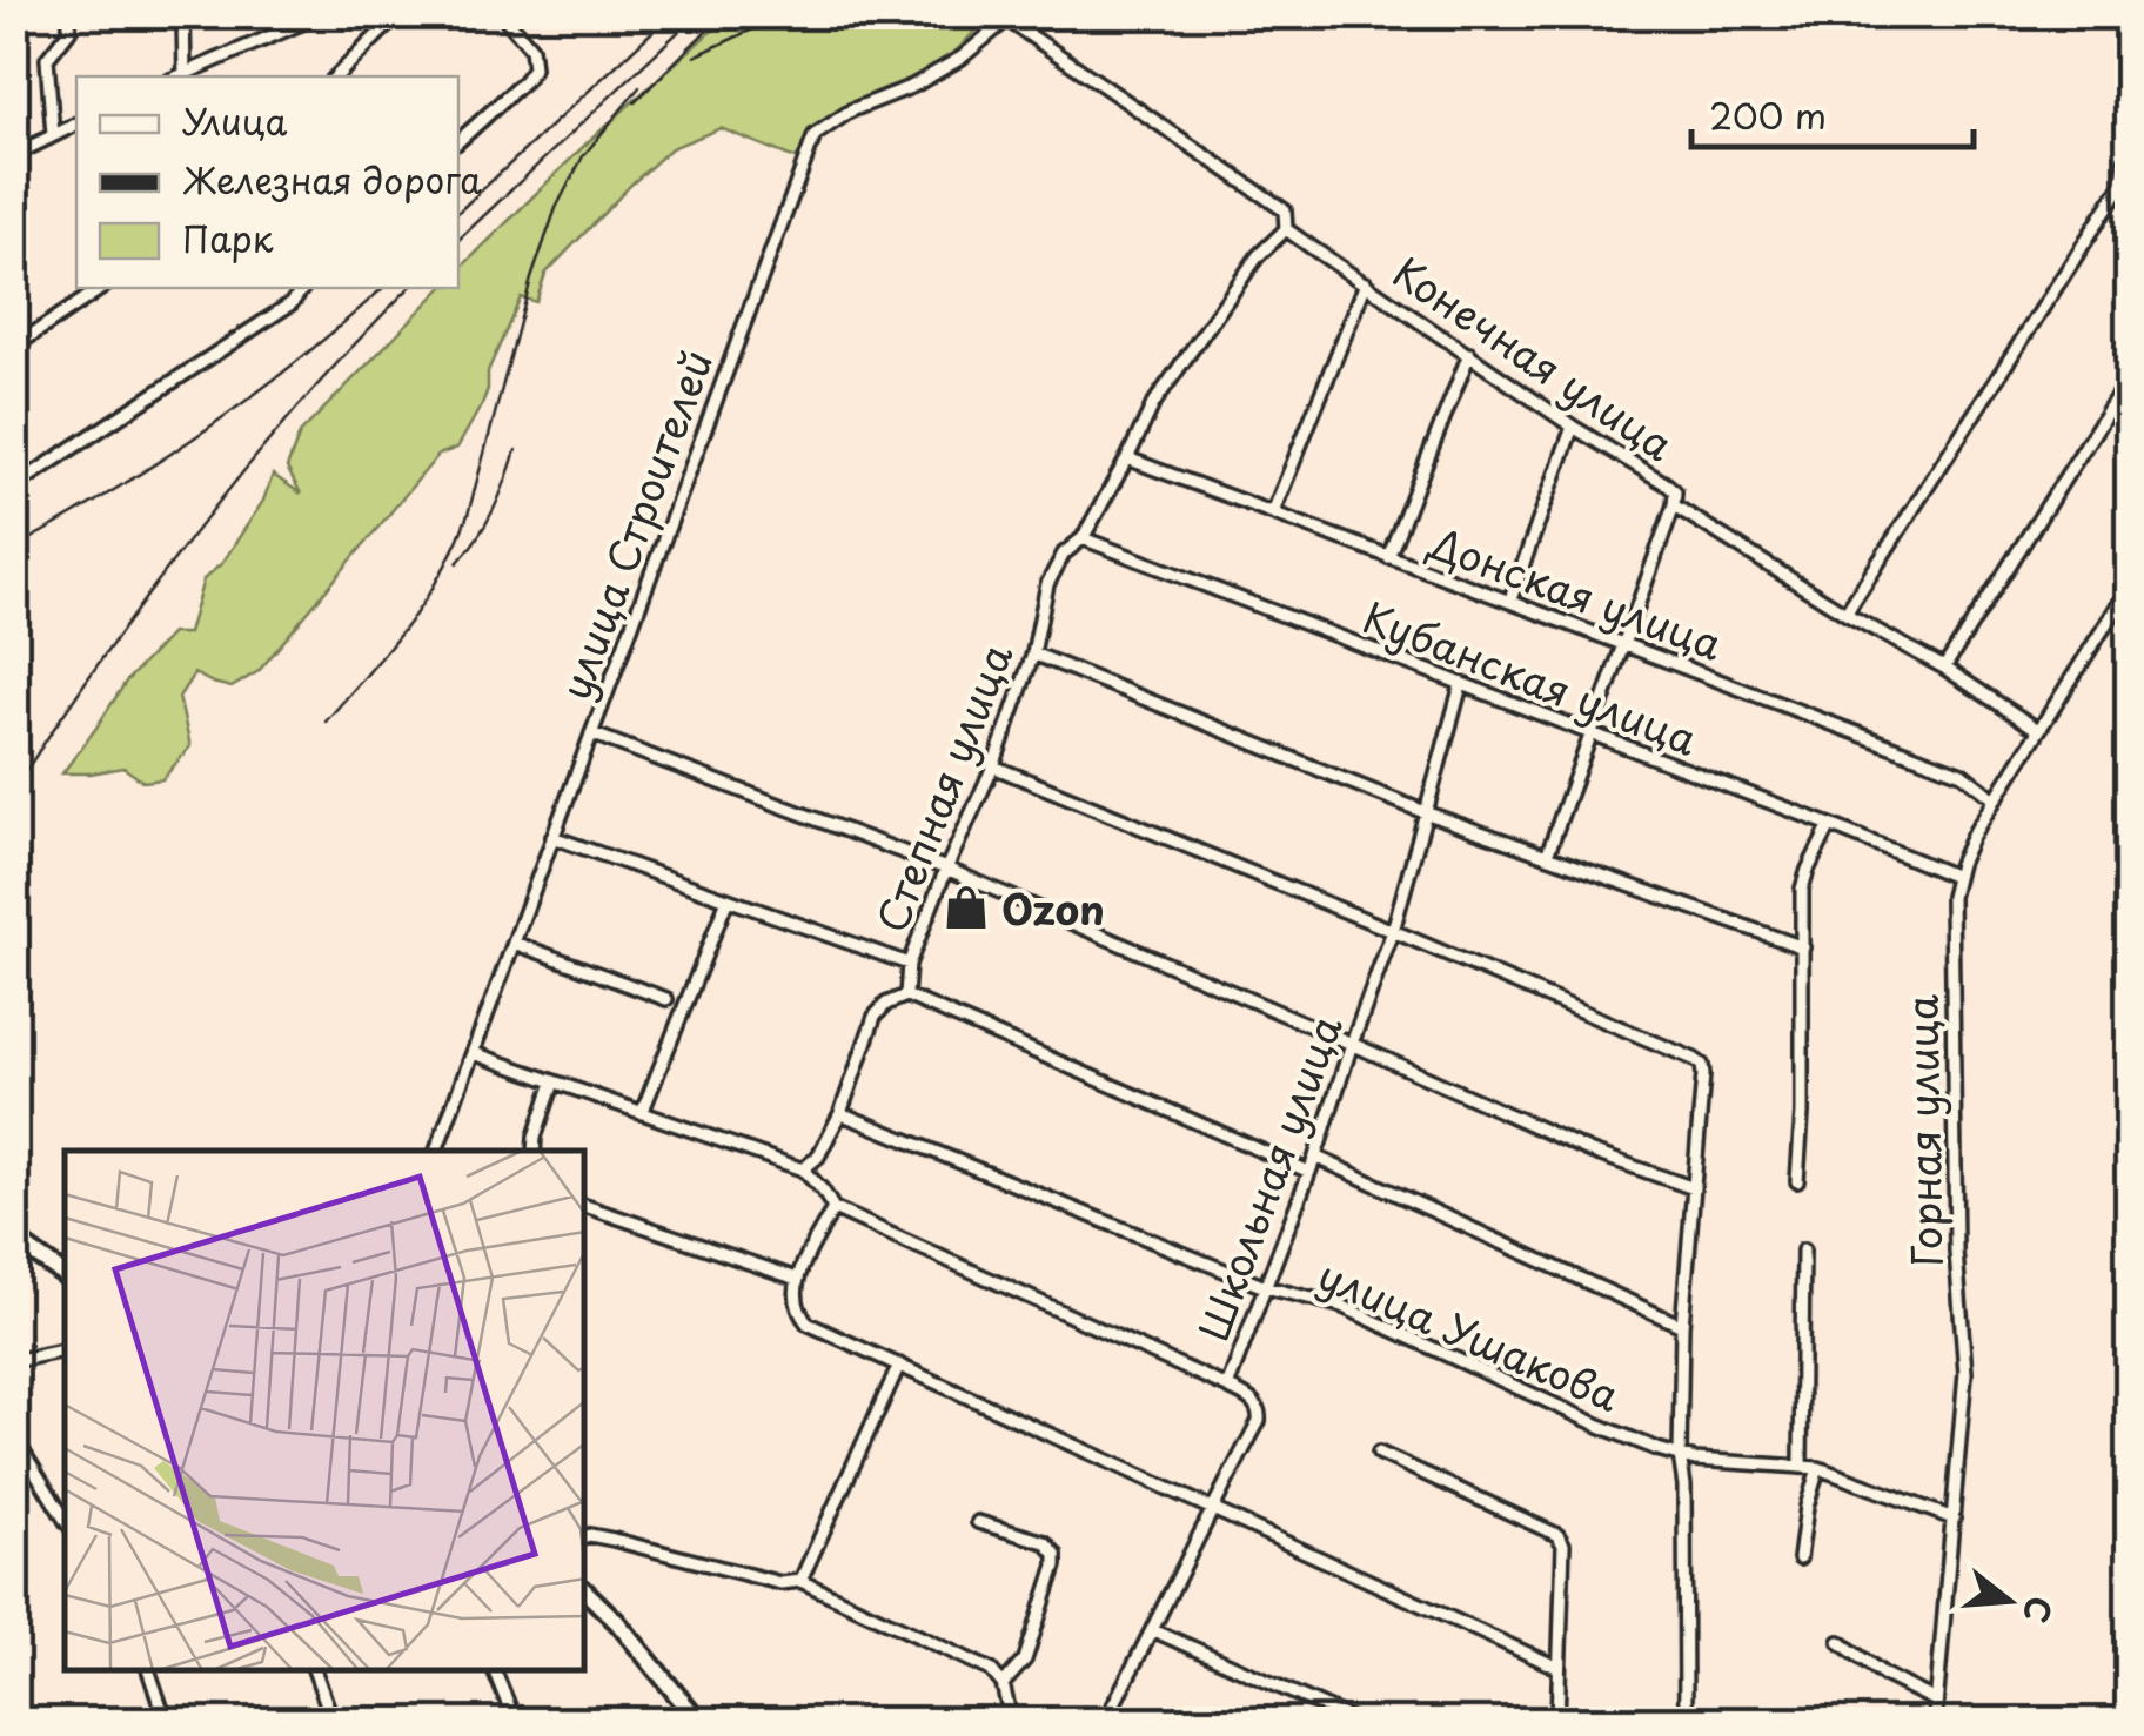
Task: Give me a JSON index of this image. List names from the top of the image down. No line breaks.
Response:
{"streets":{"street":["Конечная улица","улица Строителей","Донская улица","Кубанская улица","Степная улица","Горная улица","Школьная улица","улица Ушакова"]},"crossings":[["Конечная улица","улица Строителей"],["Конечная улица","Степная улица"],["Конечная улица","Горная улица"],["Донская улица","Степная улица"],["Донская улица","Горная улица"],["Кубанская улица","Степная улица"],["Кубанская улица","Горная улица"],["Кубанская улица","Школьная улица"],["Степная улица","улица Ушакова"],["Горная улица","улица Ушакова"],["Школьная улица","улица Ушакова"]],"places":{"shop":["Ozon"]},"legend":["Улица","Железная дорога","Парк"],"scale_bar":"200 m","north":"right"}
